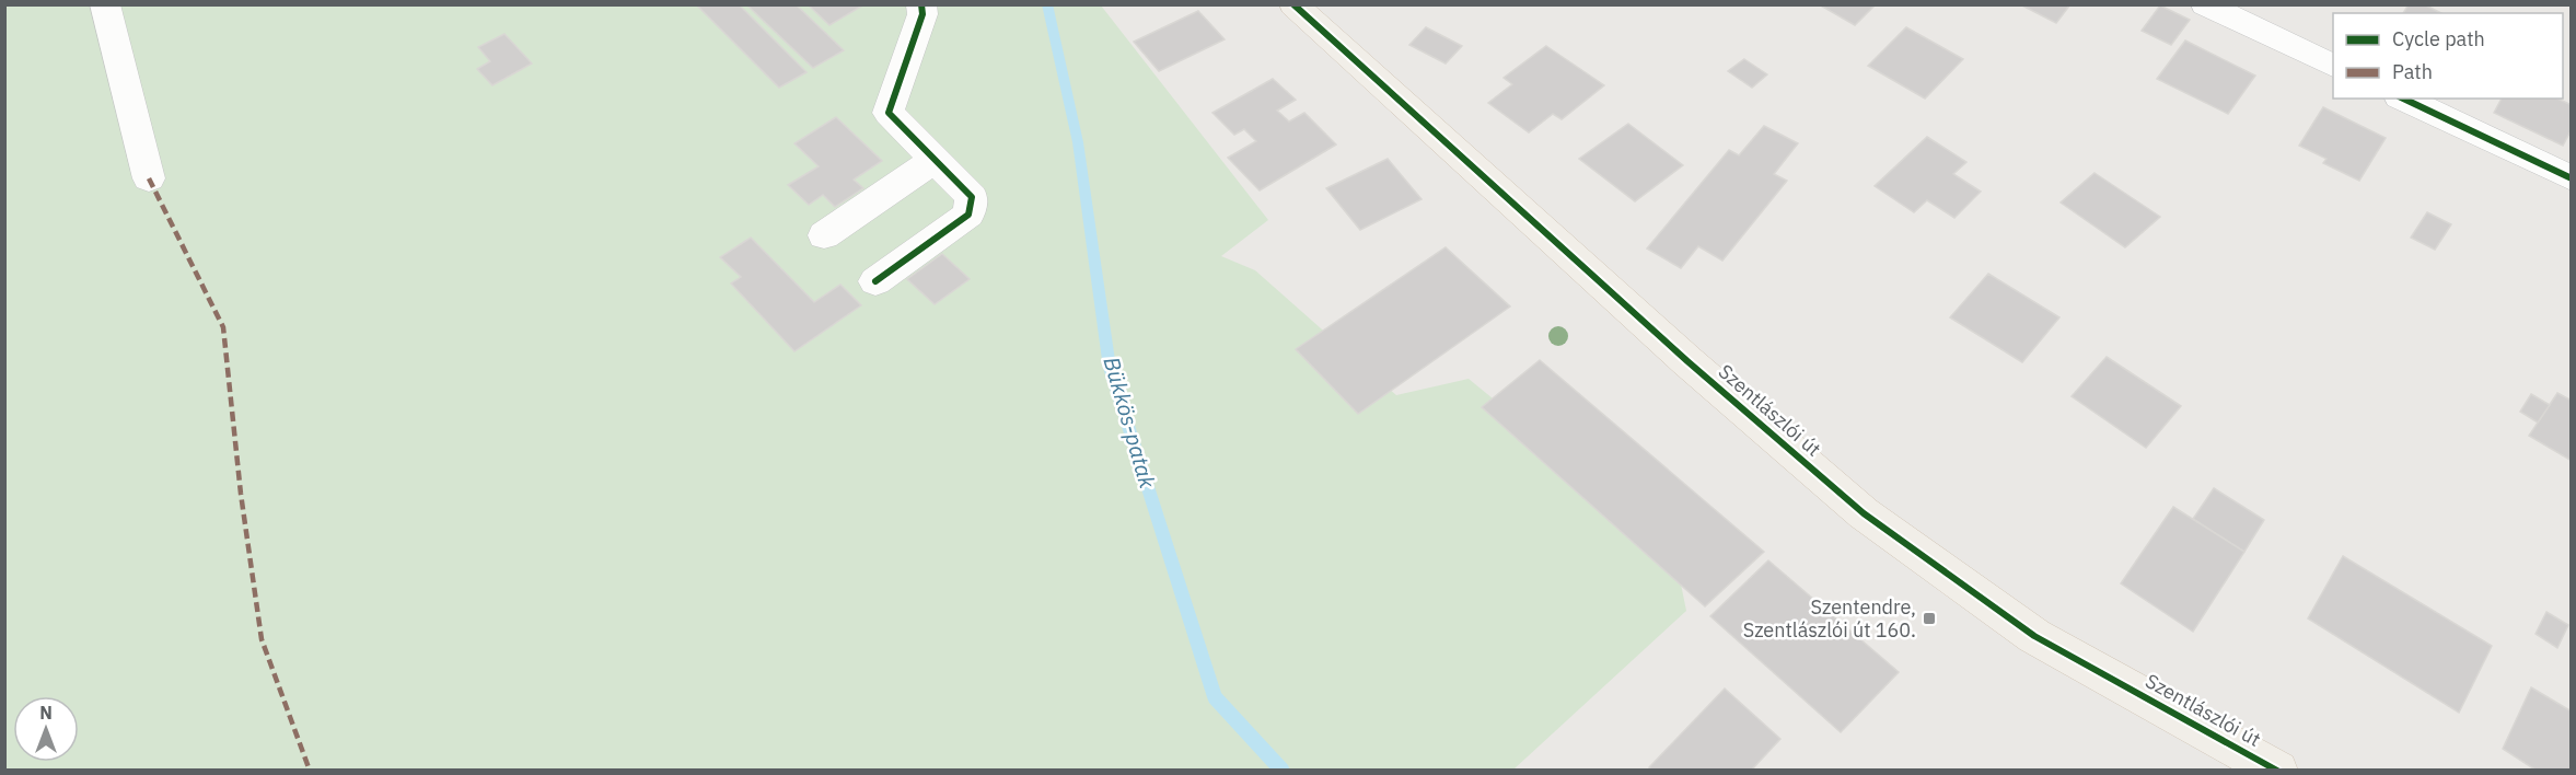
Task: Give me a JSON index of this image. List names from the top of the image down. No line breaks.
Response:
{"streets":{"main road":["Szentlászlói út"]},"water":["Bükkös-patak"],"places":{"transit":["Szentendre, Szentlászlói út 160."]},"legend":["Cycle path","Path"],"north":"top"}
